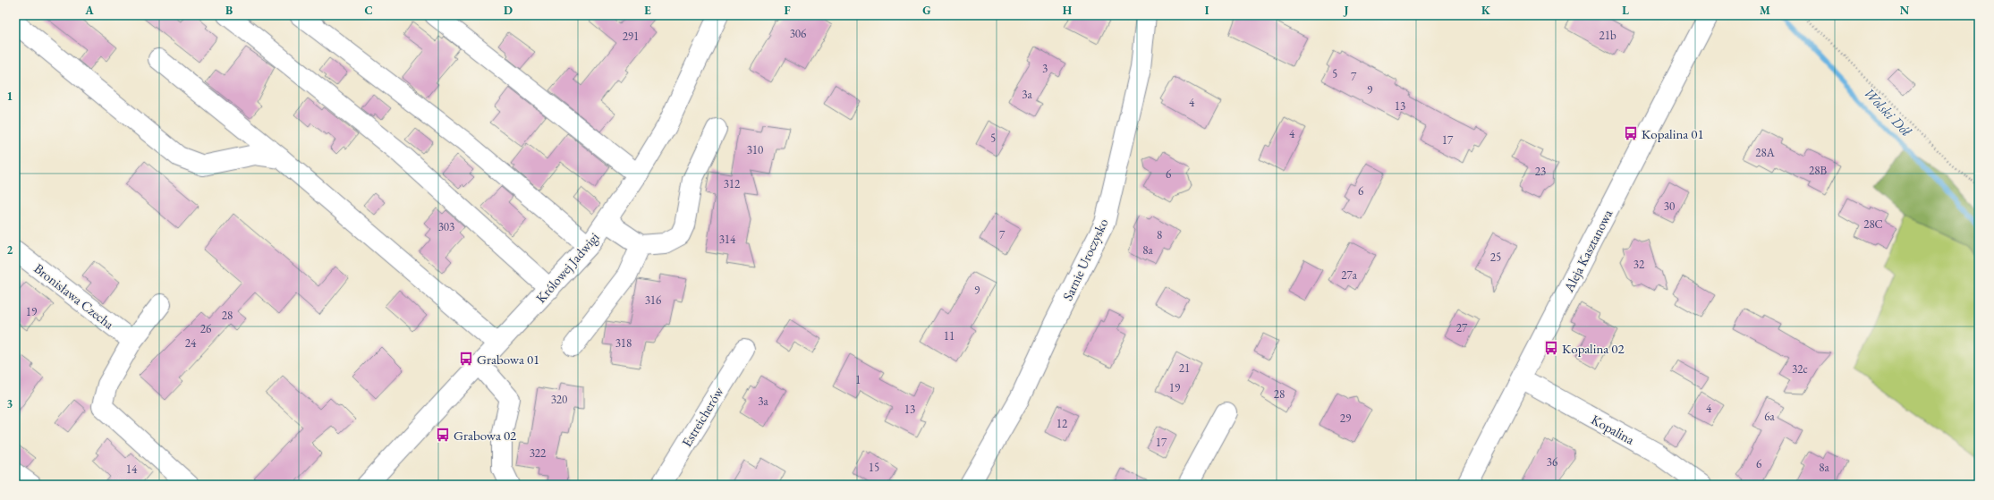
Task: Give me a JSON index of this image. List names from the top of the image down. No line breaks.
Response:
{"streets":{"street":["Aleja Kasztanowa","Sarnie Uroczysko","Królowej Jadwigi","Bronisława Czecha","Estreicherów","Kopalina"]},"crossings":[["Aleja Kasztanowa","Kopalina"]],"water":["Wolski Dół"],"places":{"bus stop":["Kopalina 01","Kopalina 02","Grabowa 01","Grabowa 02"]},"house_numbers":["306","21b","291","3","5","7","9","3a","4","13","4","5","17","310","28A","28B","23","6","312","6","30","28C","303","7","8","314","8a","25","32","27a","9","316","19","28","27","26","11","24","318","21","32c","1","19","28","320","3a","4","13","6a","29","12","17","322","36","6","15","8a","14"],"grid":{"columns":["A","B","C","D","E","F","G","H","I","J","K","L","M","N"],"rows":["1","2","3"]}}
